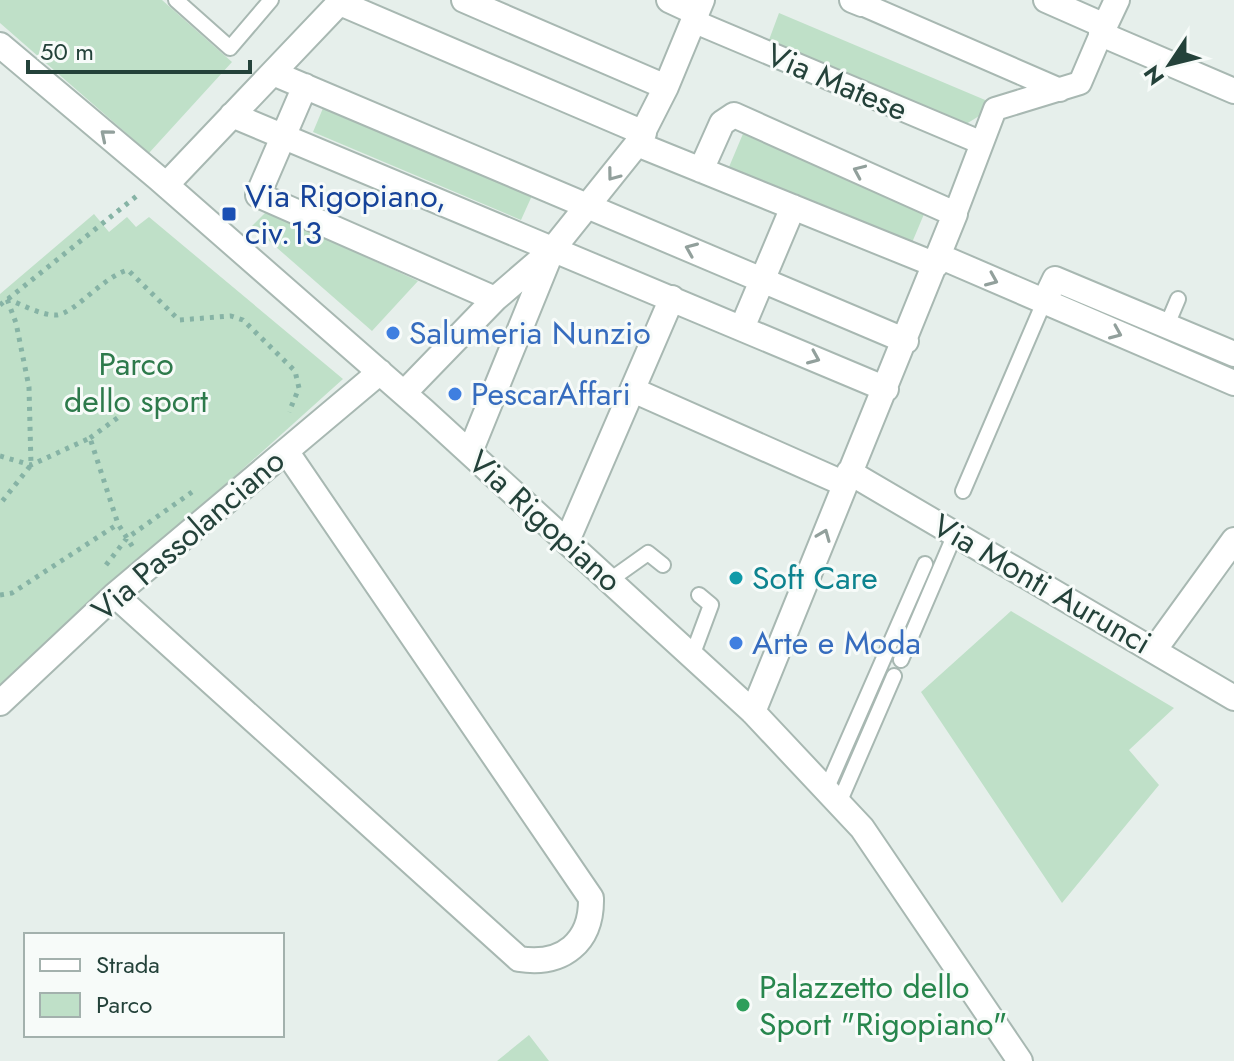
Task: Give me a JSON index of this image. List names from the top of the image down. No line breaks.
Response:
{"streets":{"street":["Via Matese","Via Rigopiano","Via Passolanciano","Via Monti Aurunci"]},"crossings":[["Via Rigopiano","Via Passolanciano"]],"parks":["Parco dello sport"],"places":{"transit":["Via Rigopiano, civ.13"],"other":["Salumeria Nunzio","PescarAffari","Soft Care","Arte e Moda","Palazzetto dello Sport \"Rigopiano\""]},"legend":["Strada","Parco"],"scale_bar":"50 m","north":"bottom left"}
